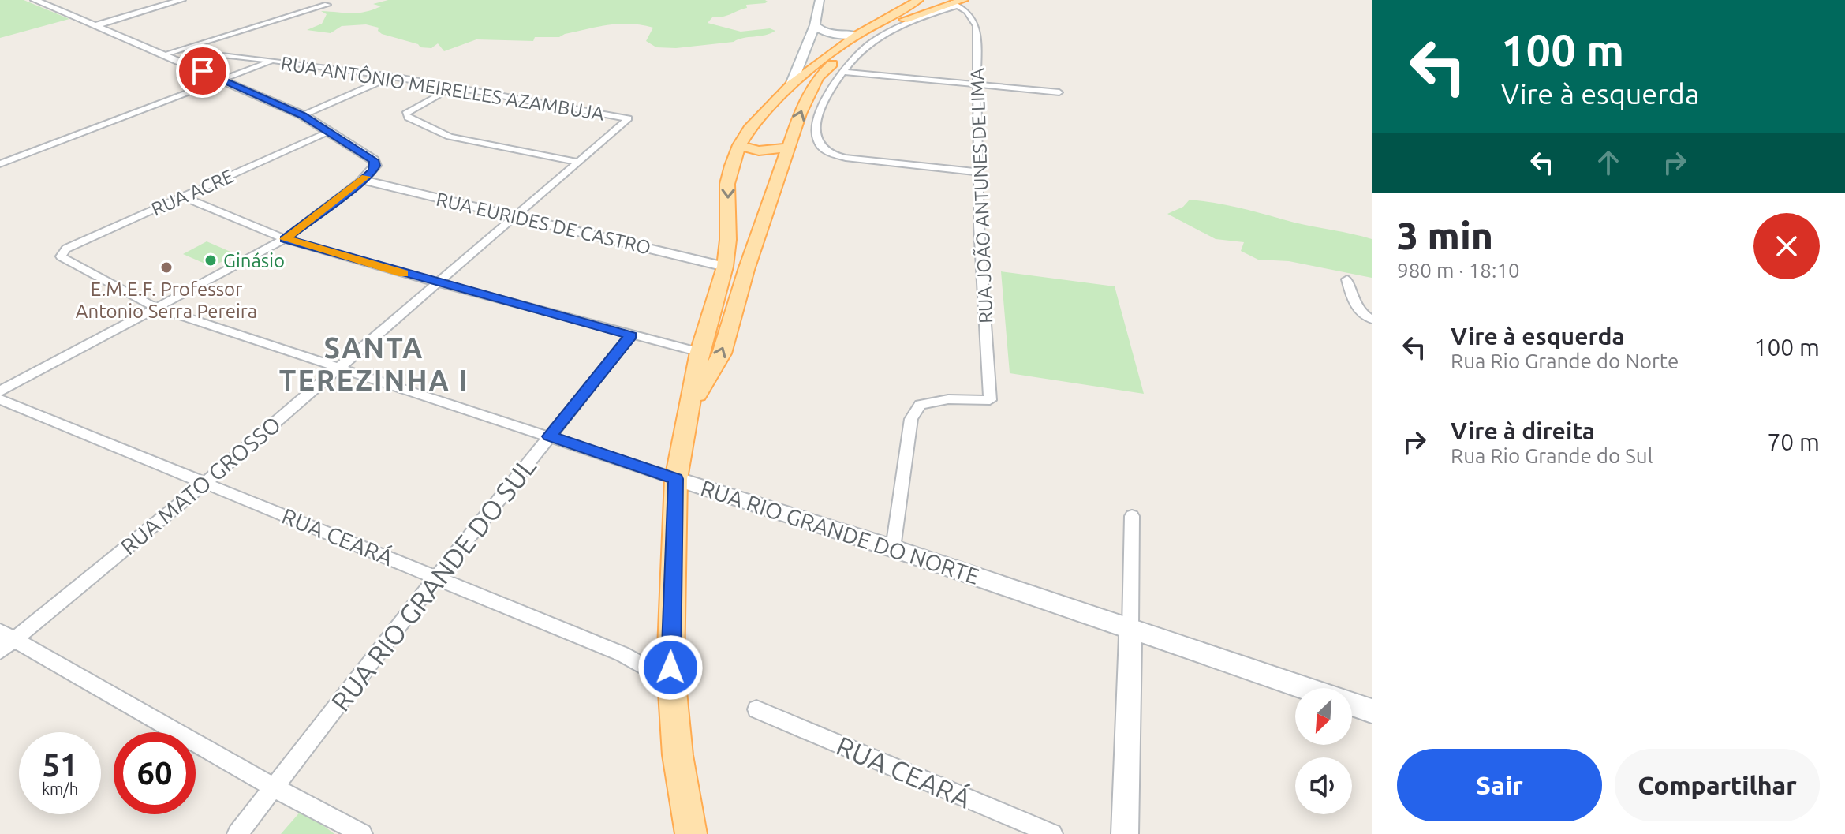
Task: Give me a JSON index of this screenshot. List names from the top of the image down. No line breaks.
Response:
{"streets":{"street":["RUA ANTÔNIO MEIRELLES AZAMBUJA","RUA ACRE","RUA JOÃO ANTUNES DE LIMA","RUA EURIDES DE CASTRO","RUA MATO GROSSO","RUA RIO GRANDE DO NORTE","RUA CEARÁ","RUA RIO GRANDE DO SUL"]},"crossings":[["RUA ANTÔNIO MEIRELLES AZAMBUJA","RUA MATO GROSSO"],["RUA ACRE","RUA RIO GRANDE DO NORTE"],["RUA JOÃO ANTUNES DE LIMA","RUA RIO GRANDE DO NORTE"],["RUA EURIDES DE CASTRO","RUA MATO GROSSO"],["RUA MATO GROSSO","RUA RIO GRANDE DO NORTE"],["RUA MATO GROSSO","RUA CEARÁ"],["RUA RIO GRANDE DO NORTE","RUA RIO GRANDE DO SUL"],["RUA CEARÁ","RUA RIO GRANDE DO SUL"]],"districts":["SANTA TEREZINHA I"],"places":["Ginásio","E.M.E.F. Professor Antonio Serra Pereira"],"north":"bottom left","page":{"turn":["100 m","Vire à esquerda"],"heading":["3 min","980 m · 18:10"],"list":[{"name":"Vire à esquerda","note":"Rua Rio Grande do Norte","value":"100 m"},{"name":"Vire à direita","note":"Rua Rio Grande do Sul","value":"70 m"}],"speed":"51 km/h","limit":"60","buttons":["Sair","Compartilhar"]}}
